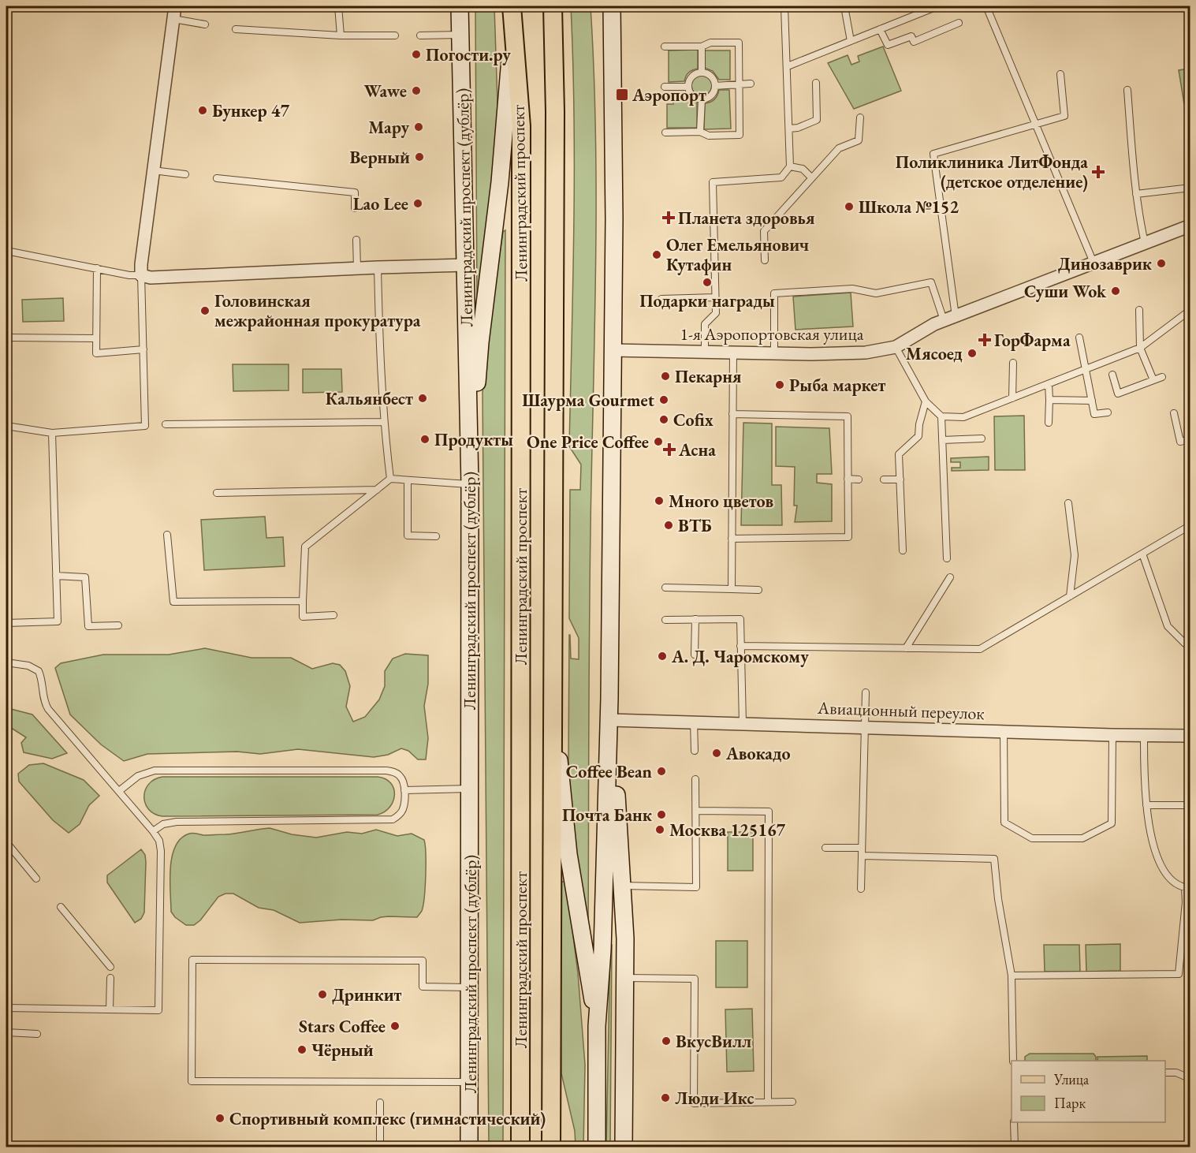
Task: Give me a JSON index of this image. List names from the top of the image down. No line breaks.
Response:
{"streets":{"main road":["Ленинградский проспект","Ленинградский проспект (дублёр)"],"street":["1-я Аэропортовская улица","Авиационный переулок"]},"places":{"other":["Погости.ру","Wawe","Бункер 47","Мару","Верный","Lao Lee","Школа №152","Олег Емельянович Кутафин","Динозаврик","Подарки награды","Суши Wok","Головинская межрайонная прокуратура","Мясоед","Пекарня","Рыба маркет","Кальянбест","Шаурма Gourmet","Cofix","Продукты","One Price Coffee","Много цветов","ВТБ","А. Д. Чаромскому","Авокадо","Coffee Bean","Почта Банк","Москва 125167","Дринкит","Stars Coffee","ВкусВилл","Чёрный","Люди Икс","Спортивный комплекс (гимнастический)"],"transit":["Аэропорт"],"health":["Поликлиника ЛитФонда (детское отделение)","Планета здоровья","ГорФарма","Асна"]},"legend":["Улица","Парк"]}
